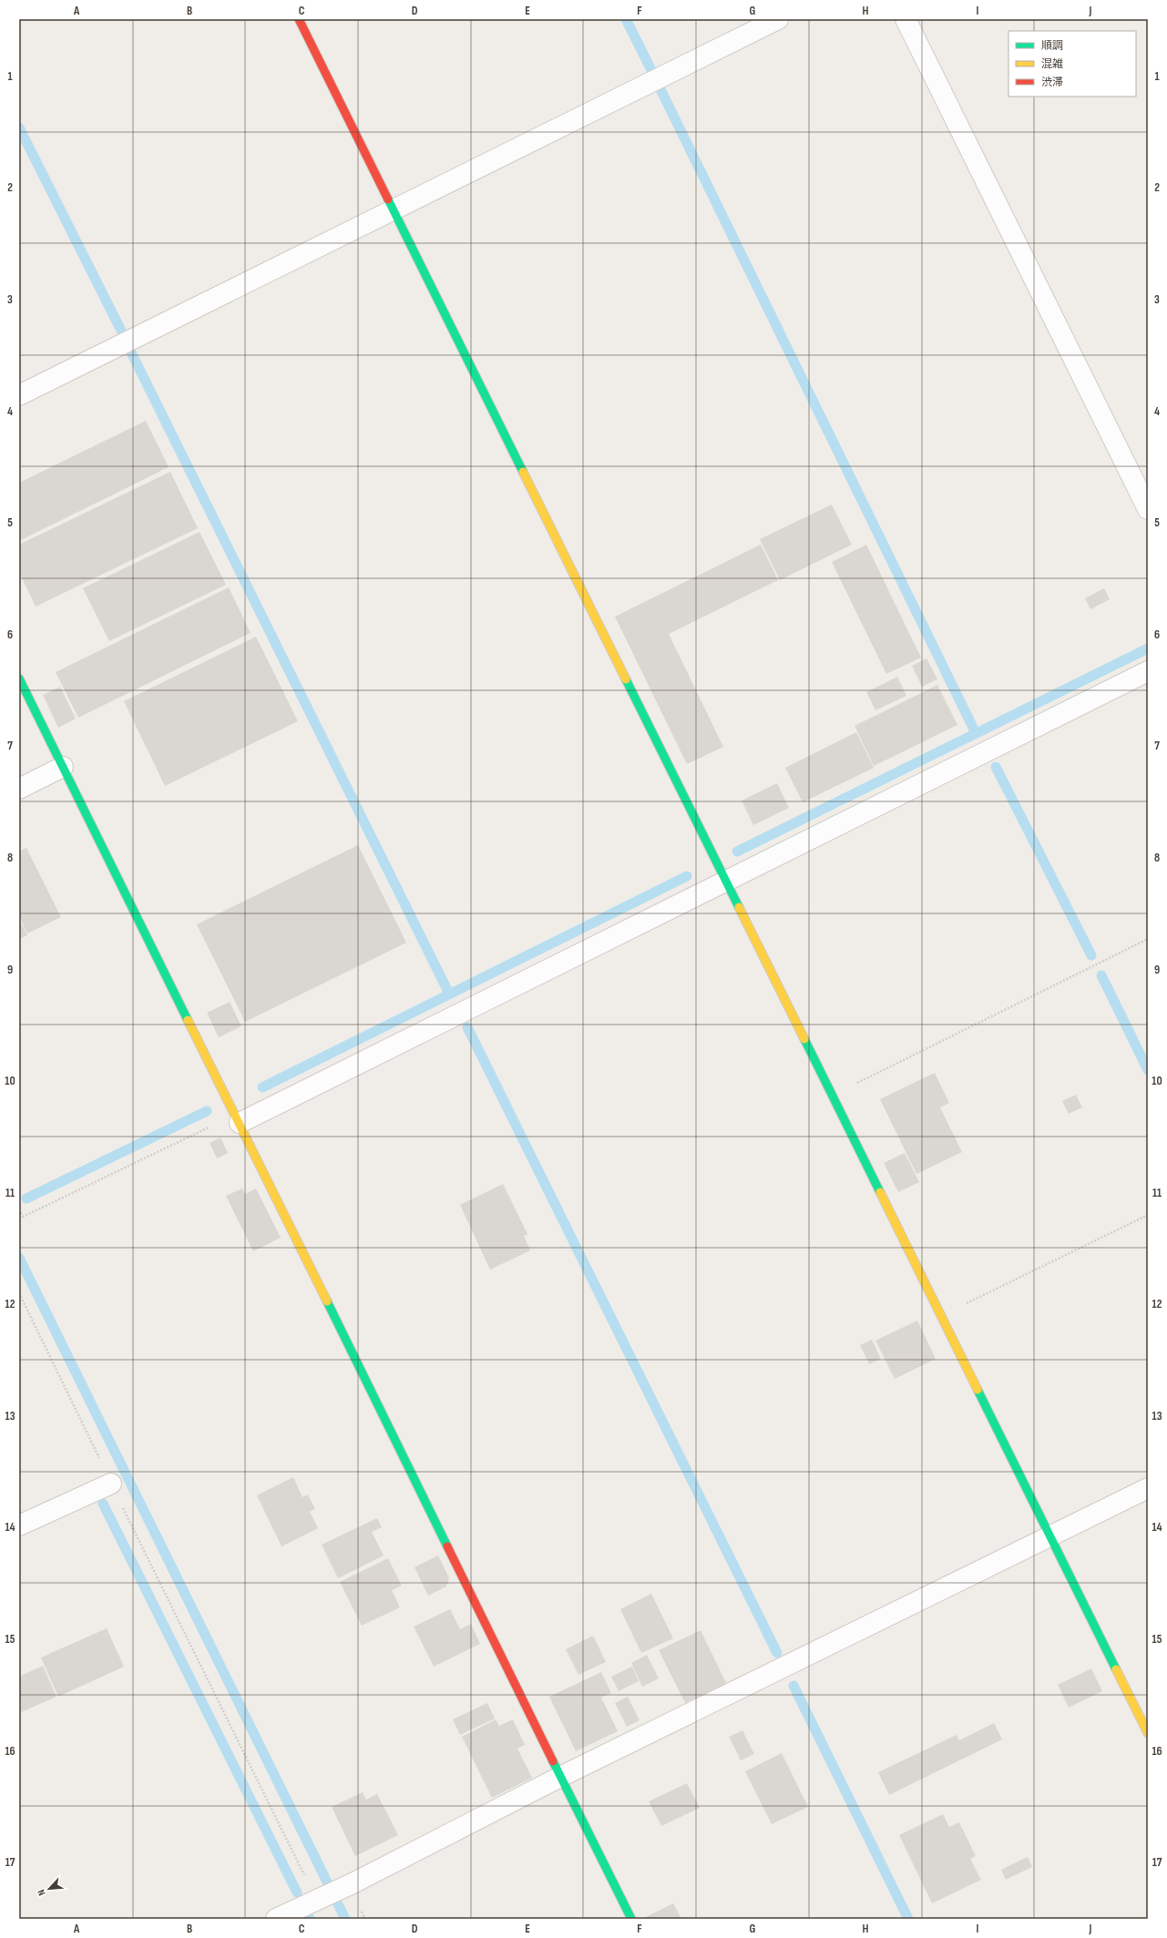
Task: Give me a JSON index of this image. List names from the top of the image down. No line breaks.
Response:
{"legend":["順調","混雑","渋滞"],"north":"bottom left","grid":{"columns":["A","B","C","D","E","F","G","H","I","J"],"rows":["1","2","3","4","5","6","7","8","9","10","11","12","13","14","15","16","17"]}}
